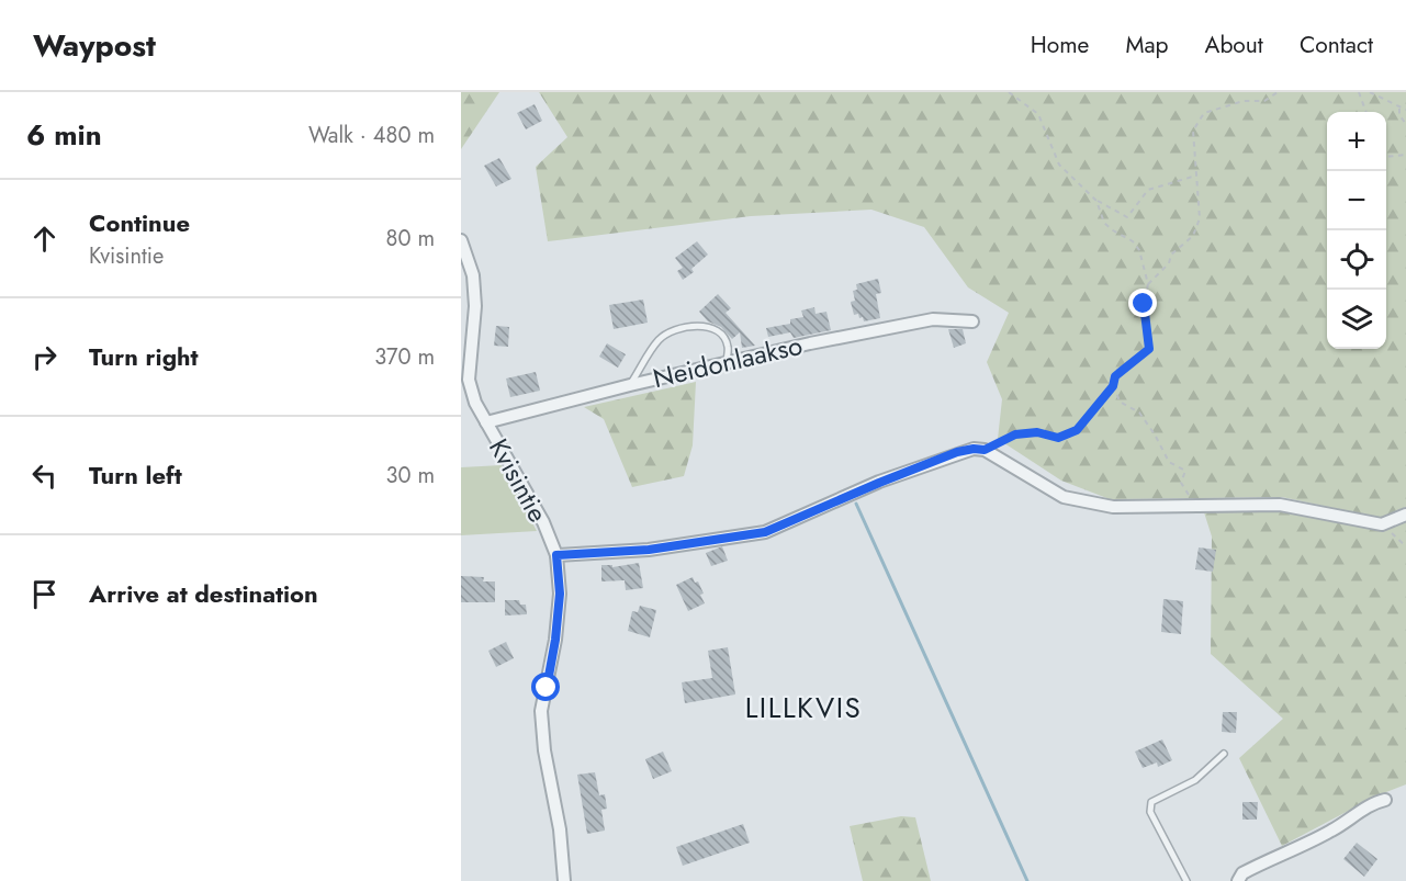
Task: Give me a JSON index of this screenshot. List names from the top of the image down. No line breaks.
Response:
{"streets":{"street":["Neidonlaakso","Kvisintie"]},"crossings":[["Neidonlaakso","Kvisintie"]],"districts":["LILLKVIS"],"page":{"header":"Waypost","nav":["Home","Map","About","Contact"],"heading":["6 min","Walk · 480 m"],"map_buttons":["+","−"],"list":[["Continue","Kvisintie","80 m"],["Turn right","370 m"],["Turn left","30 m"],"Arrive at destination"]}}
